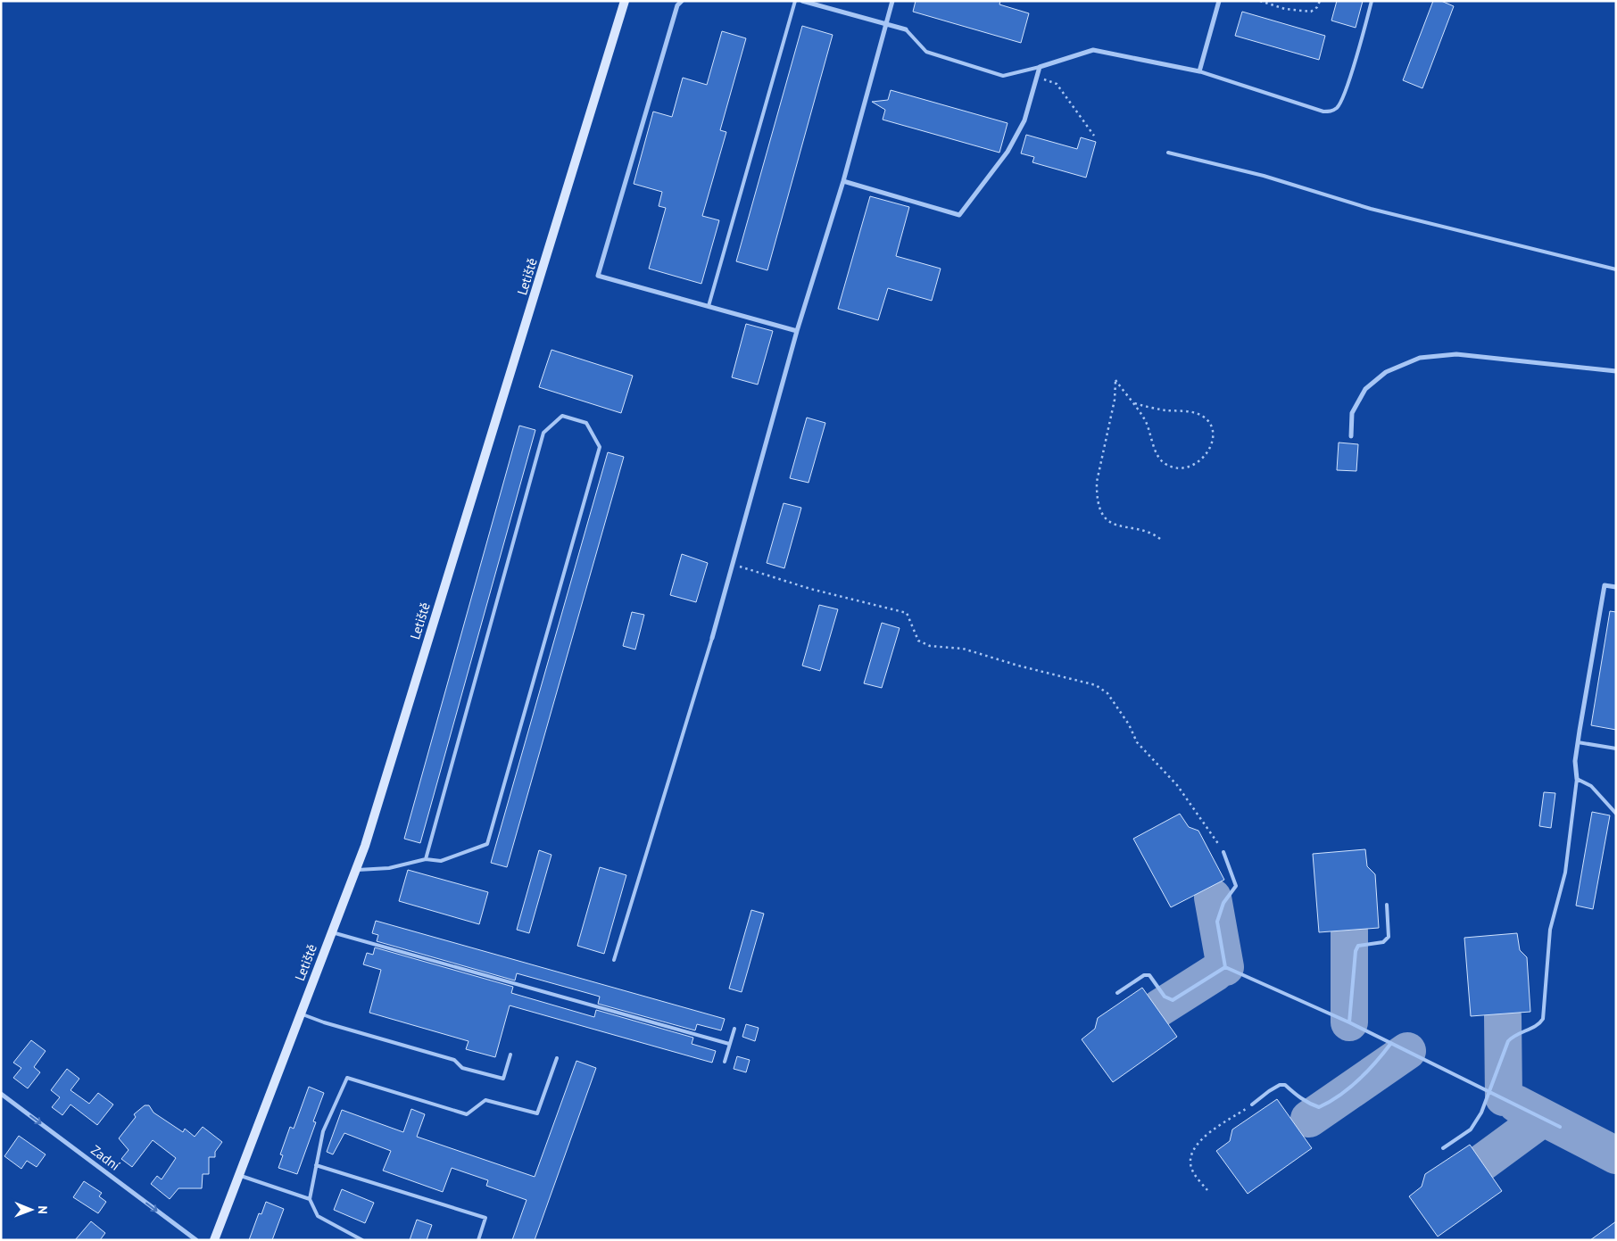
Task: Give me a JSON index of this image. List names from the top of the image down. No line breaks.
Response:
{"streets":{"street":["Letiště","Zadní"]},"one_way":["Zadní"],"north":"right"}
